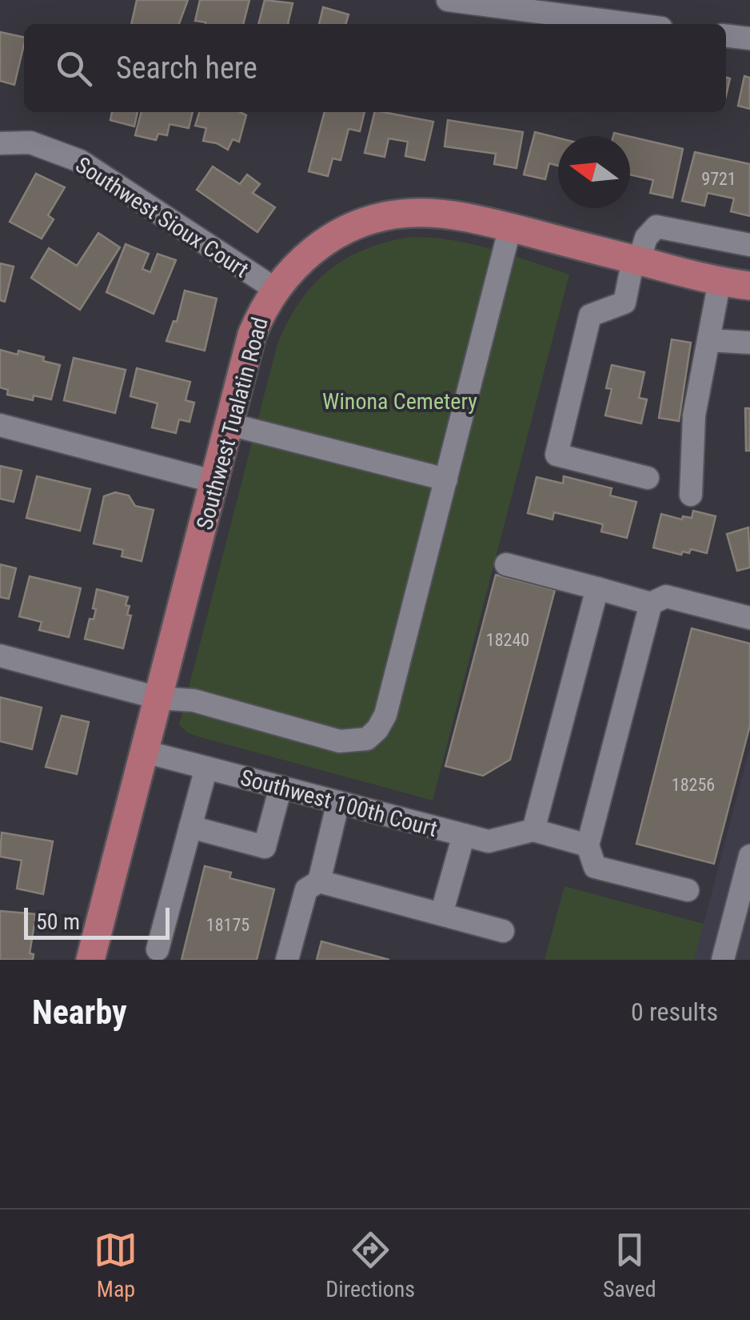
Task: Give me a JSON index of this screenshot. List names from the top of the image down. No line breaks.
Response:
{"streets":{"main road":["Southwest Tualatin Road"],"street":["Southwest Sioux Court","Southwest 100th Court"]},"crossings":[["Southwest Sioux Court","Southwest Tualatin Road"],["Southwest Tualatin Road","Southwest 100th Court"]],"parks":["Winona Cemetery"],"house_numbers":["9721","18240","18256","18175"],"scale_bar":"50 m","north":"left","page":{"search":"Search here","scale":"50 m","heading":["Nearby","0 results"],"nav":["Map","Directions","Saved"]}}
